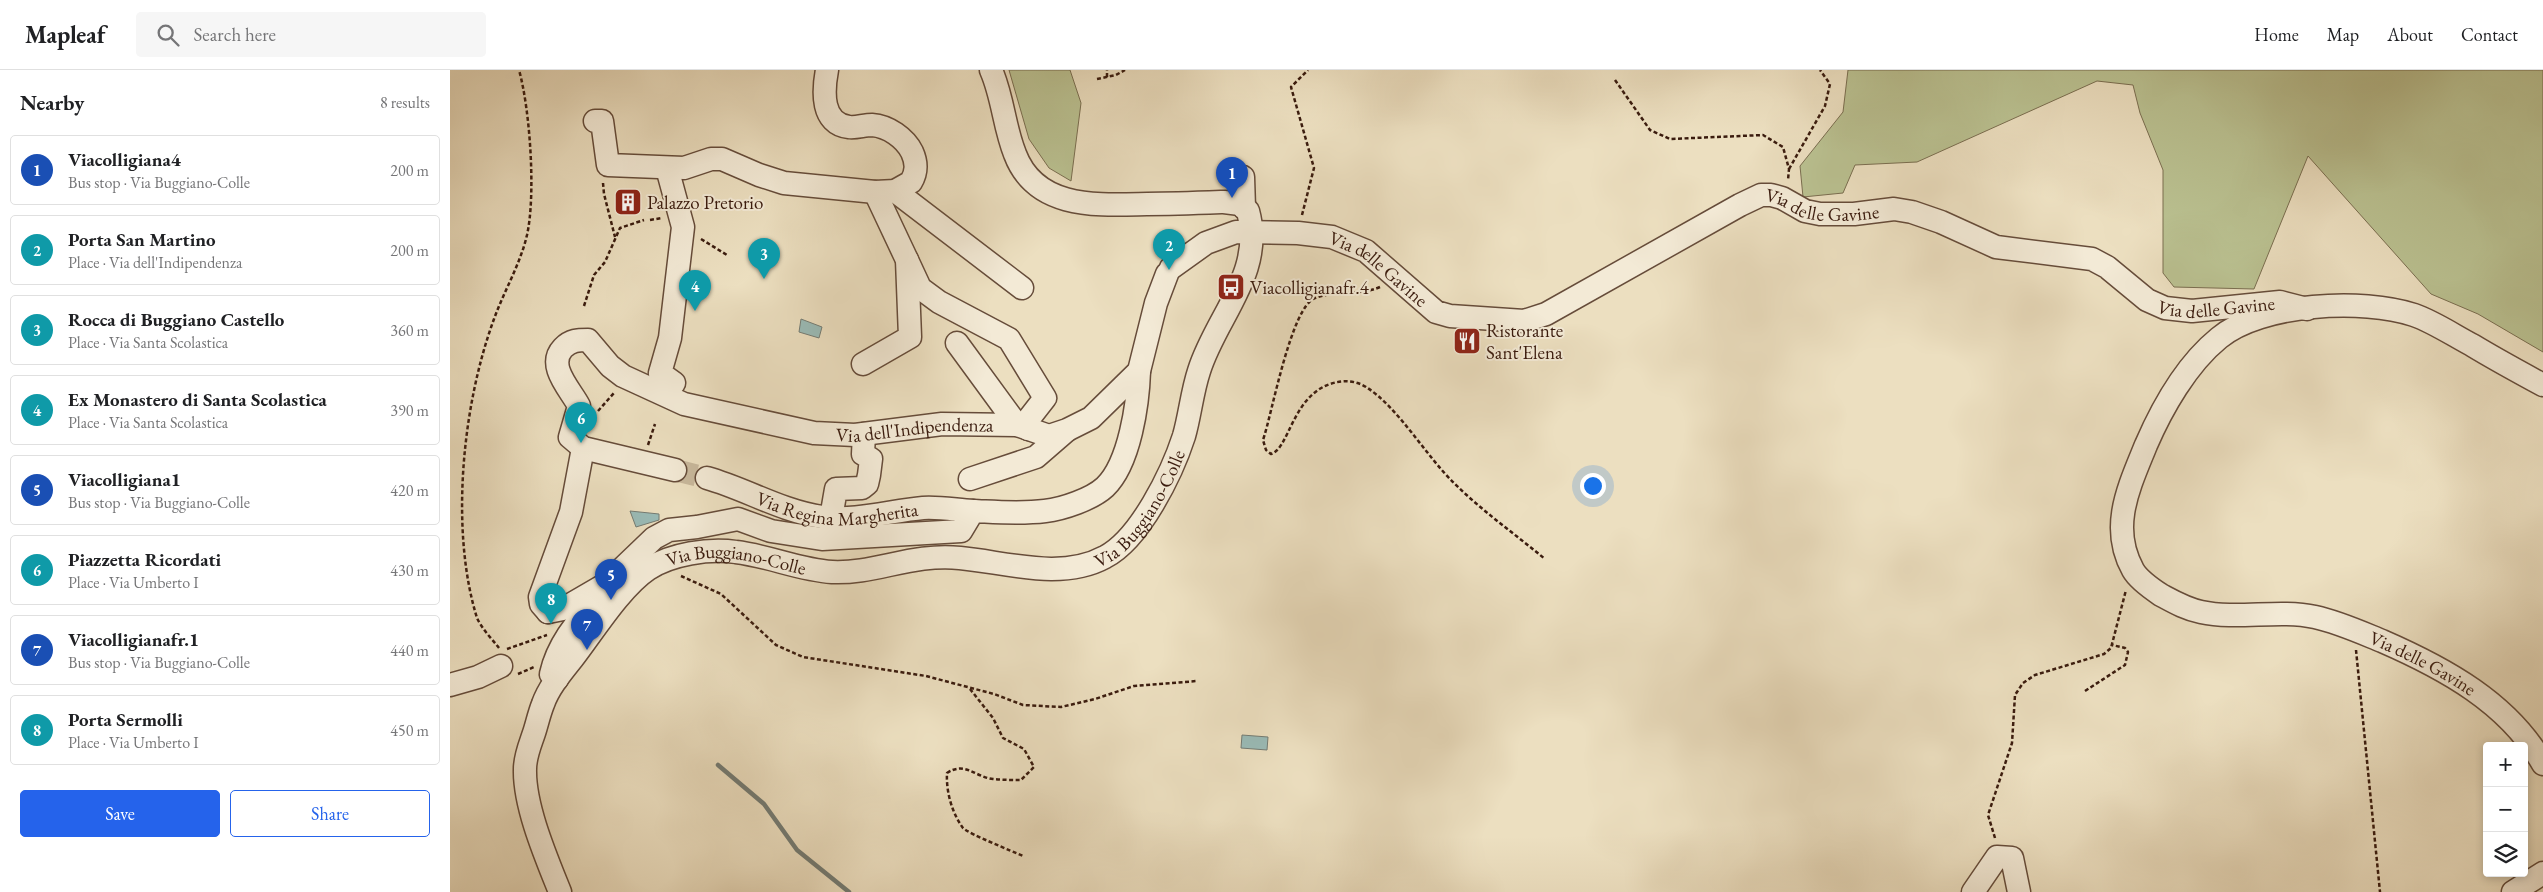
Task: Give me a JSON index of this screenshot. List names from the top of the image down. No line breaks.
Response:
{"streets":{"street":["Via delle Gavine","Via dell'Indipendenza","Via Regina Margherita","Via Buggiano-Colle"]},"crossings":[["Via delle Gavine","Via Buggiano-Colle"],["Via dell'Indipendenza","Via Regina Margherita"]],"places":{"building":["Palazzo Pretorio"],"bus stop":["Viacolligianafr.4"],"restaurant":["Ristorante Sant'Elena"]},"page":{"header":"Mapleaf","search":"Search here","nav":["Home","Map","About","Contact"],"heading":["Nearby","8 results"],"list":[{"mark":"1","name":"Viacolligiana4","note":"Bus stop · Via Buggiano-Colle","value":"200 m"},{"mark":"2","name":"Porta San Martino","note":"Place · Via dell'Indipendenza","value":"200 m"},{"mark":"3","name":"Rocca di Buggiano Castello","note":"Place · Via Santa Scolastica","value":"360 m"},{"mark":"4","name":"Ex Monastero di Santa Scolastica","note":"Place · Via Santa Scolastica","value":"390 m"},{"mark":"5","name":"Viacolligiana1","note":"Bus stop · Via Buggiano-Colle","value":"420 m"},{"mark":"6","name":"Piazzetta Ricordati","note":"Place · Via Umberto I","value":"430 m"},{"mark":"7","name":"Viacolligianafr.1","note":"Bus stop · Via Buggiano-Colle","value":"440 m"},{"mark":"8","name":"Porta Sermolli","note":"Place · Via Umberto I","value":"450 m"}],"pins":["1","2","3","4","6","5","8","7"],"map_buttons":["+","−"],"buttons":["Save","Share"]}}
